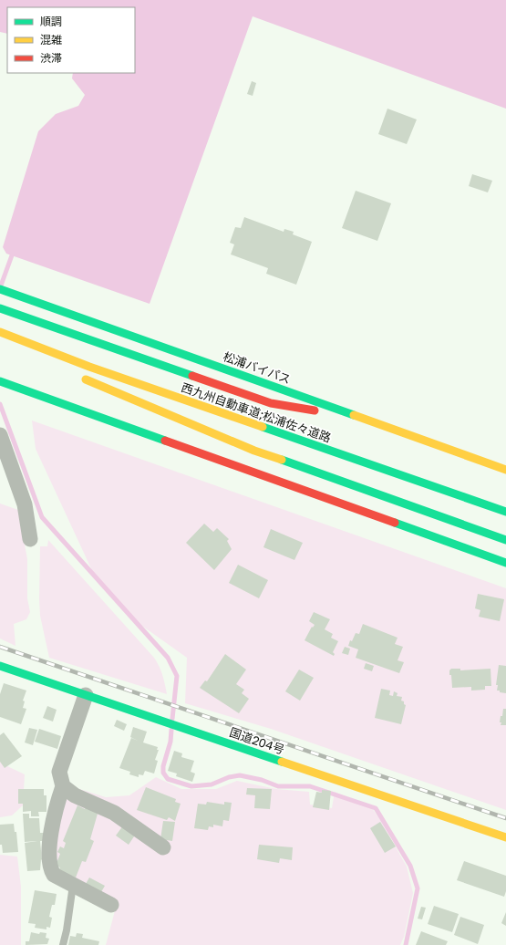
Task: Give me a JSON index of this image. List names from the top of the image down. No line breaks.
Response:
{"streets":{"highway":["松浦バイパス","西九州自動車道;松浦佐々道路","国道204号"]},"legend":["順調","混雑","渋滞"]}
